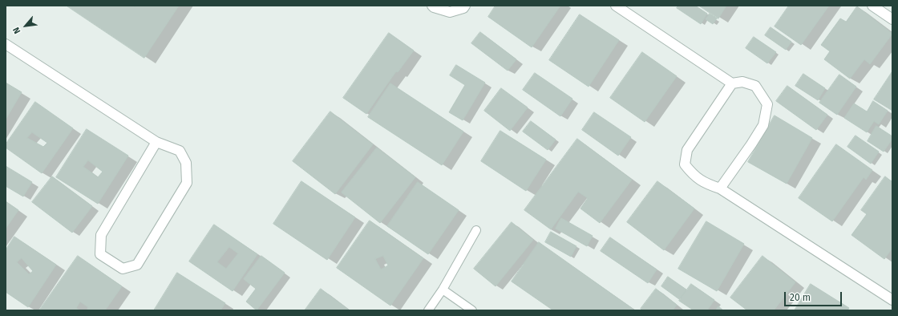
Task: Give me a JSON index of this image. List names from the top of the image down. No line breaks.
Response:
{"scale_bar":"20 m","north":"bottom left"}
